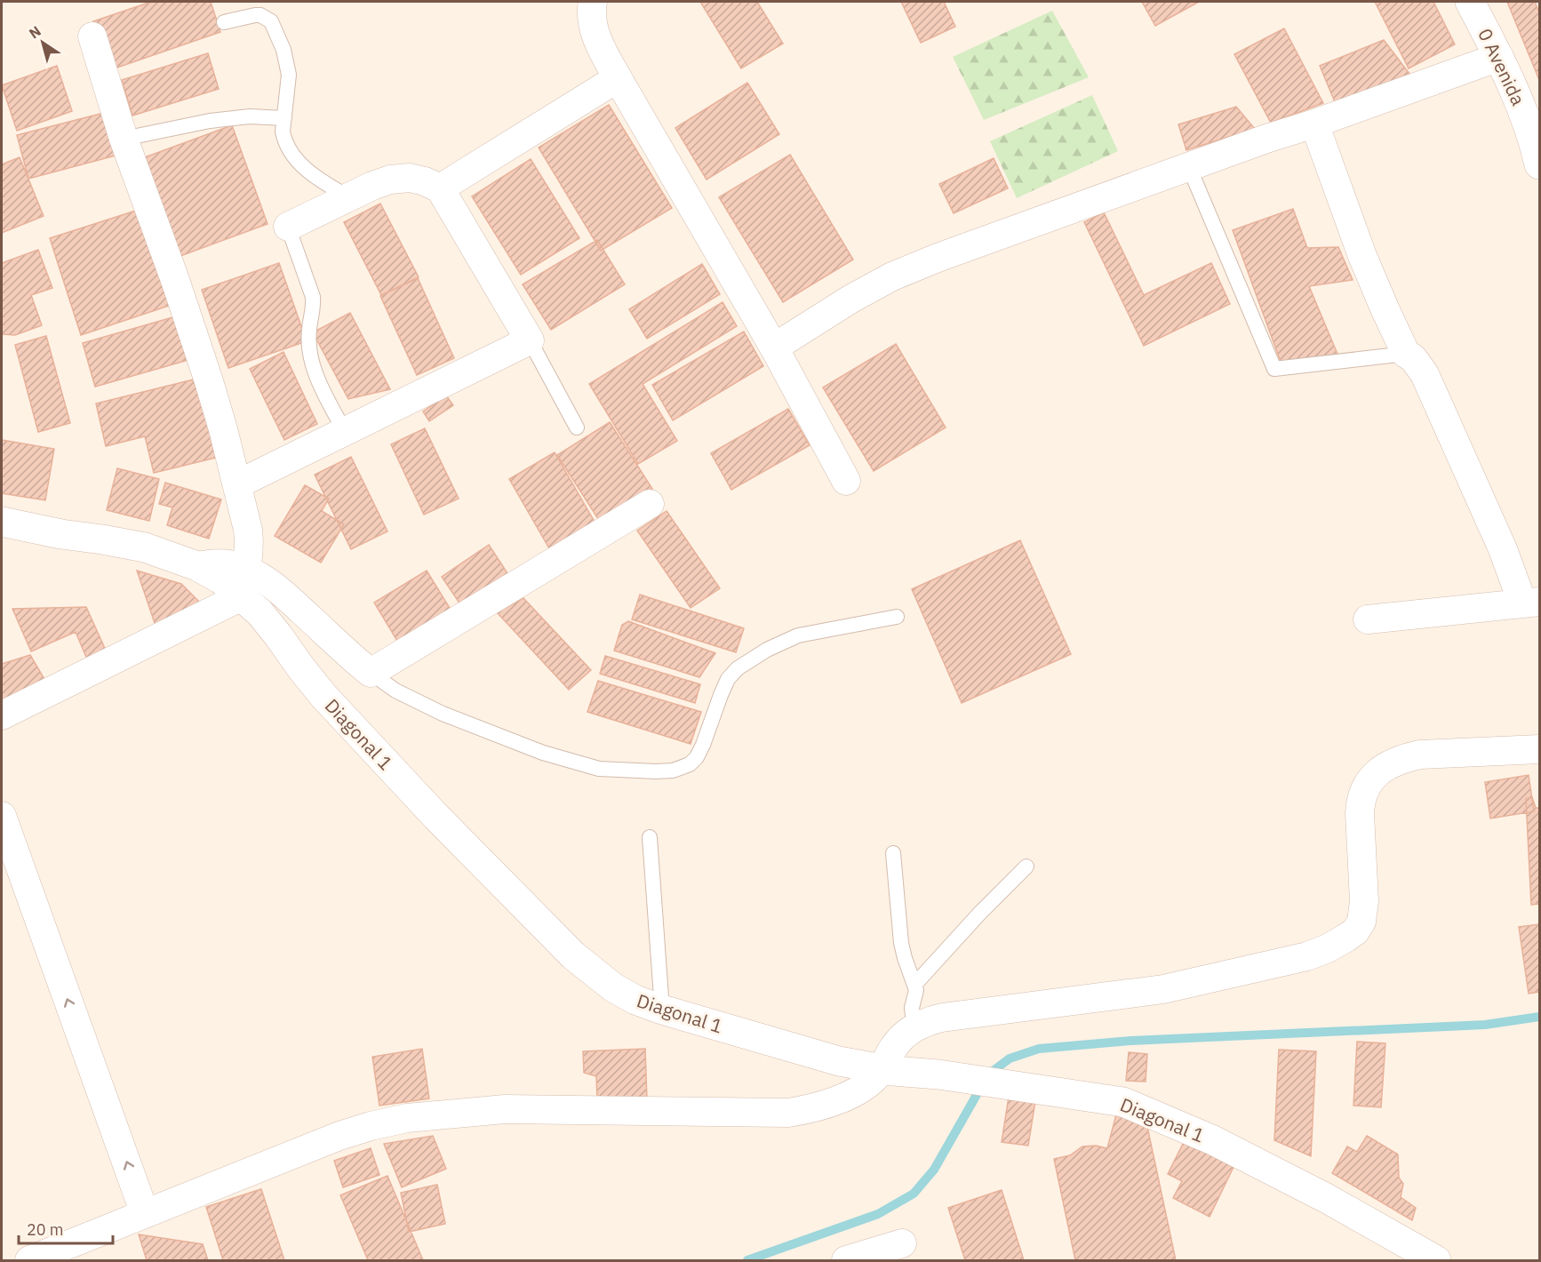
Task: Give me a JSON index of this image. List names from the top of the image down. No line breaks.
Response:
{"streets":{"street":["0 Avenida","Diagonal 1"]},"scale_bar":"20 m","north":"top left"}
